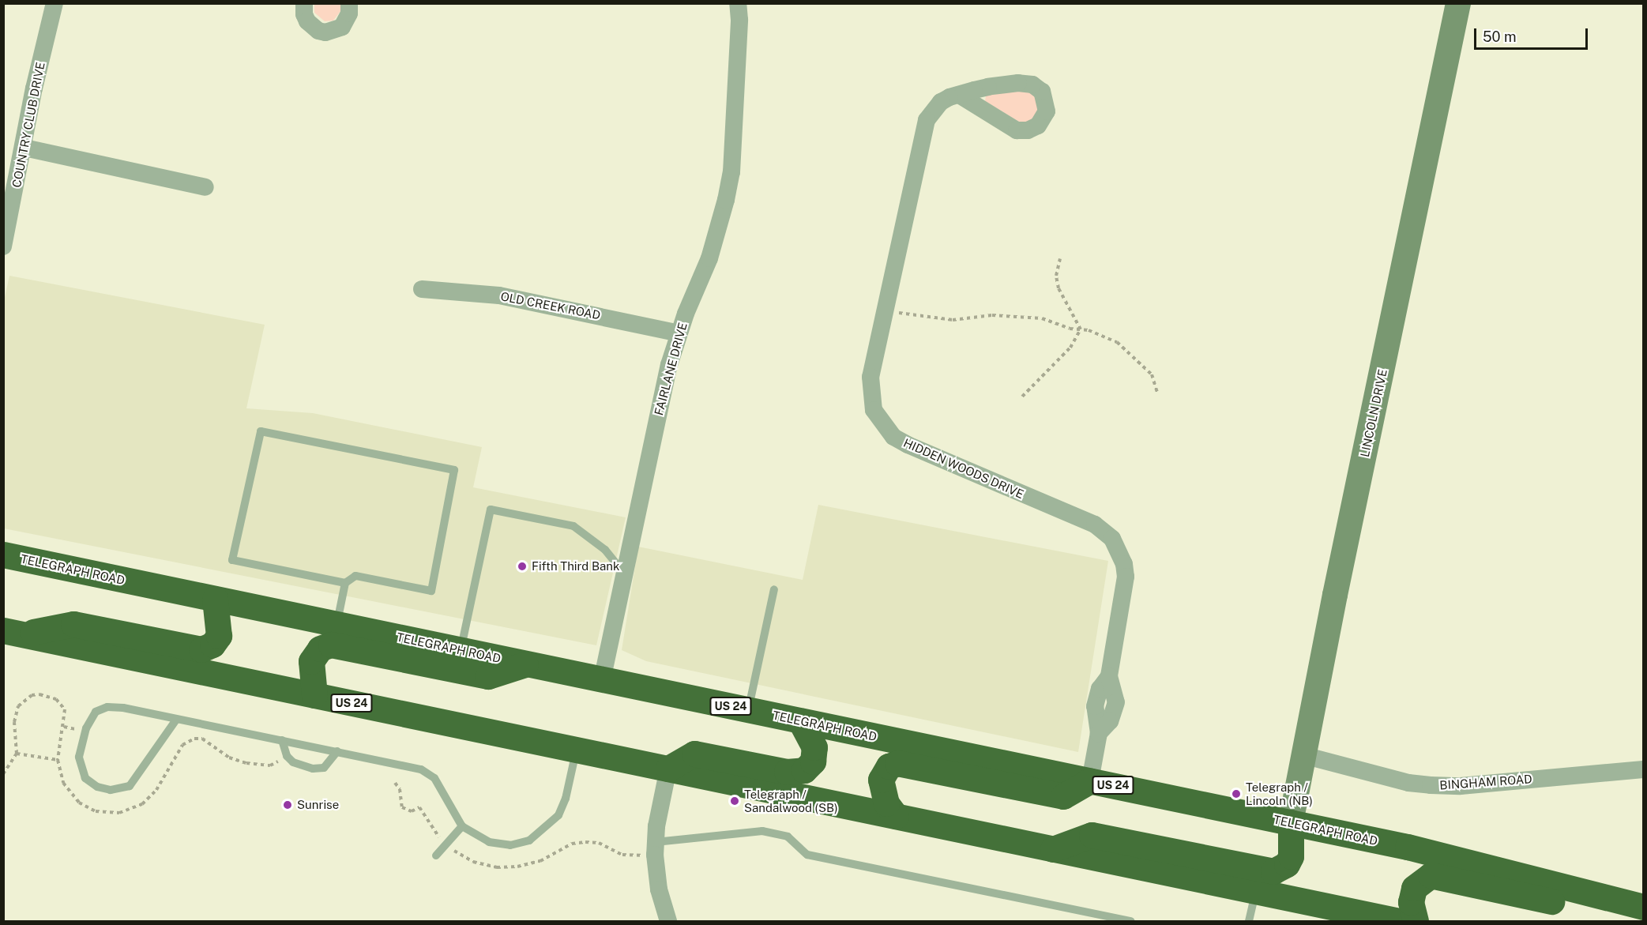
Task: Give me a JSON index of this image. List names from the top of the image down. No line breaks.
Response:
{"streets":{"highway":["TELEGRAPH ROAD","US 24"],"street":["COUNTRY CLUB DRIVE","OLD CREEK ROAD","FAIRLANE DRIVE","LINCOLN DRIVE","HIDDEN WOODS DRIVE","BINGHAM ROAD"]},"crossings":[["OLD CREEK ROAD","FAIRLANE DRIVE"],["FAIRLANE DRIVE","TELEGRAPH ROAD"],["LINCOLN DRIVE","TELEGRAPH ROAD"],["LINCOLN DRIVE","BINGHAM ROAD"],["HIDDEN WOODS DRIVE","TELEGRAPH ROAD"]],"places":["Fifth Third Bank","Telegraph / Lincoln (NB)","Telegraph / Sandalwood (SB)","Sunrise"],"scale_bar":"50 m"}
